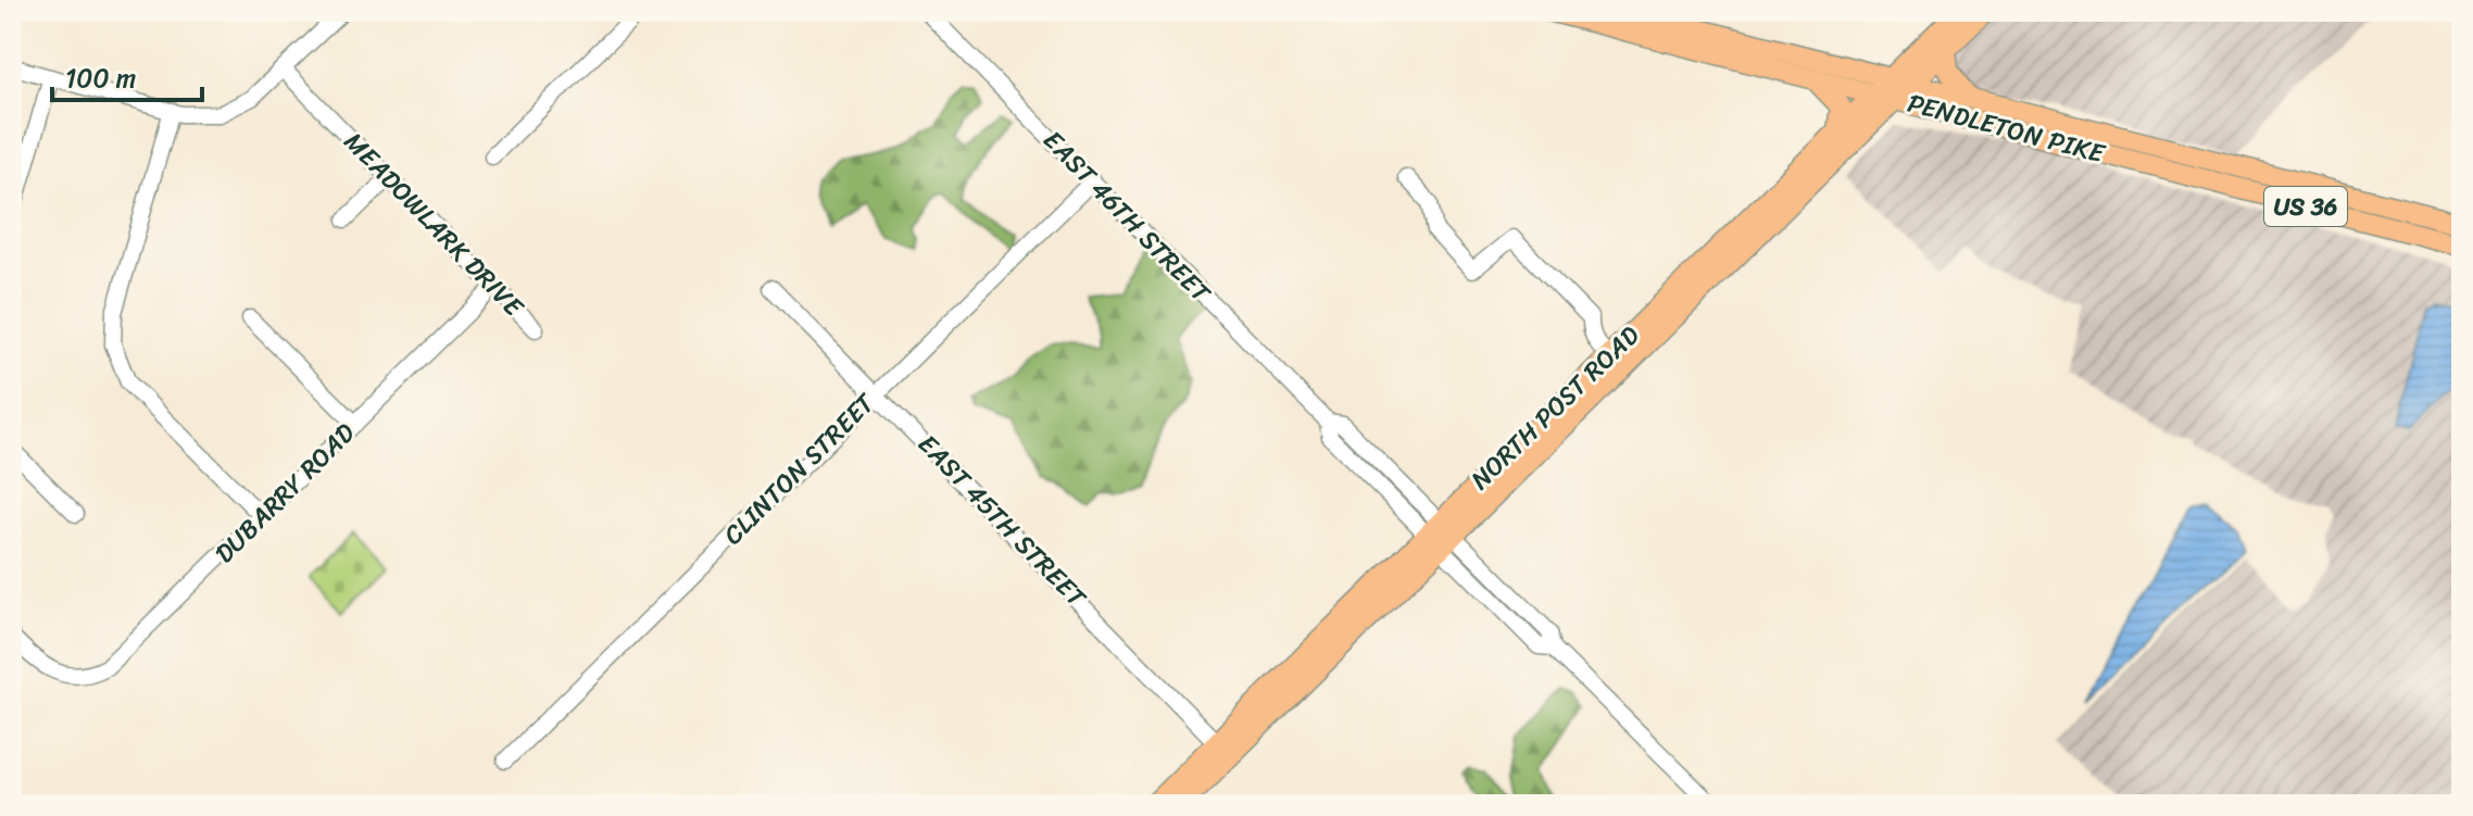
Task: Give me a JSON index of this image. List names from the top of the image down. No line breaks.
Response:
{"streets":{"main road":["PENDLETON PIKE","US 36","NORTH POST ROAD"],"street":["EAST 46TH STREET","MEADOWLARK DRIVE","CLINTON STREET","DUBARRY ROAD","EAST 45TH STREET"]},"crossings":[["PENDLETON PIKE","NORTH POST ROAD"],["EAST 46TH STREET","NORTH POST ROAD"],["EAST 46TH STREET","CLINTON STREET"],["MEADOWLARK DRIVE","DUBARRY ROAD"],["NORTH POST ROAD","EAST 45TH STREET"],["CLINTON STREET","EAST 45TH STREET"]],"scale_bar":"100 m"}
